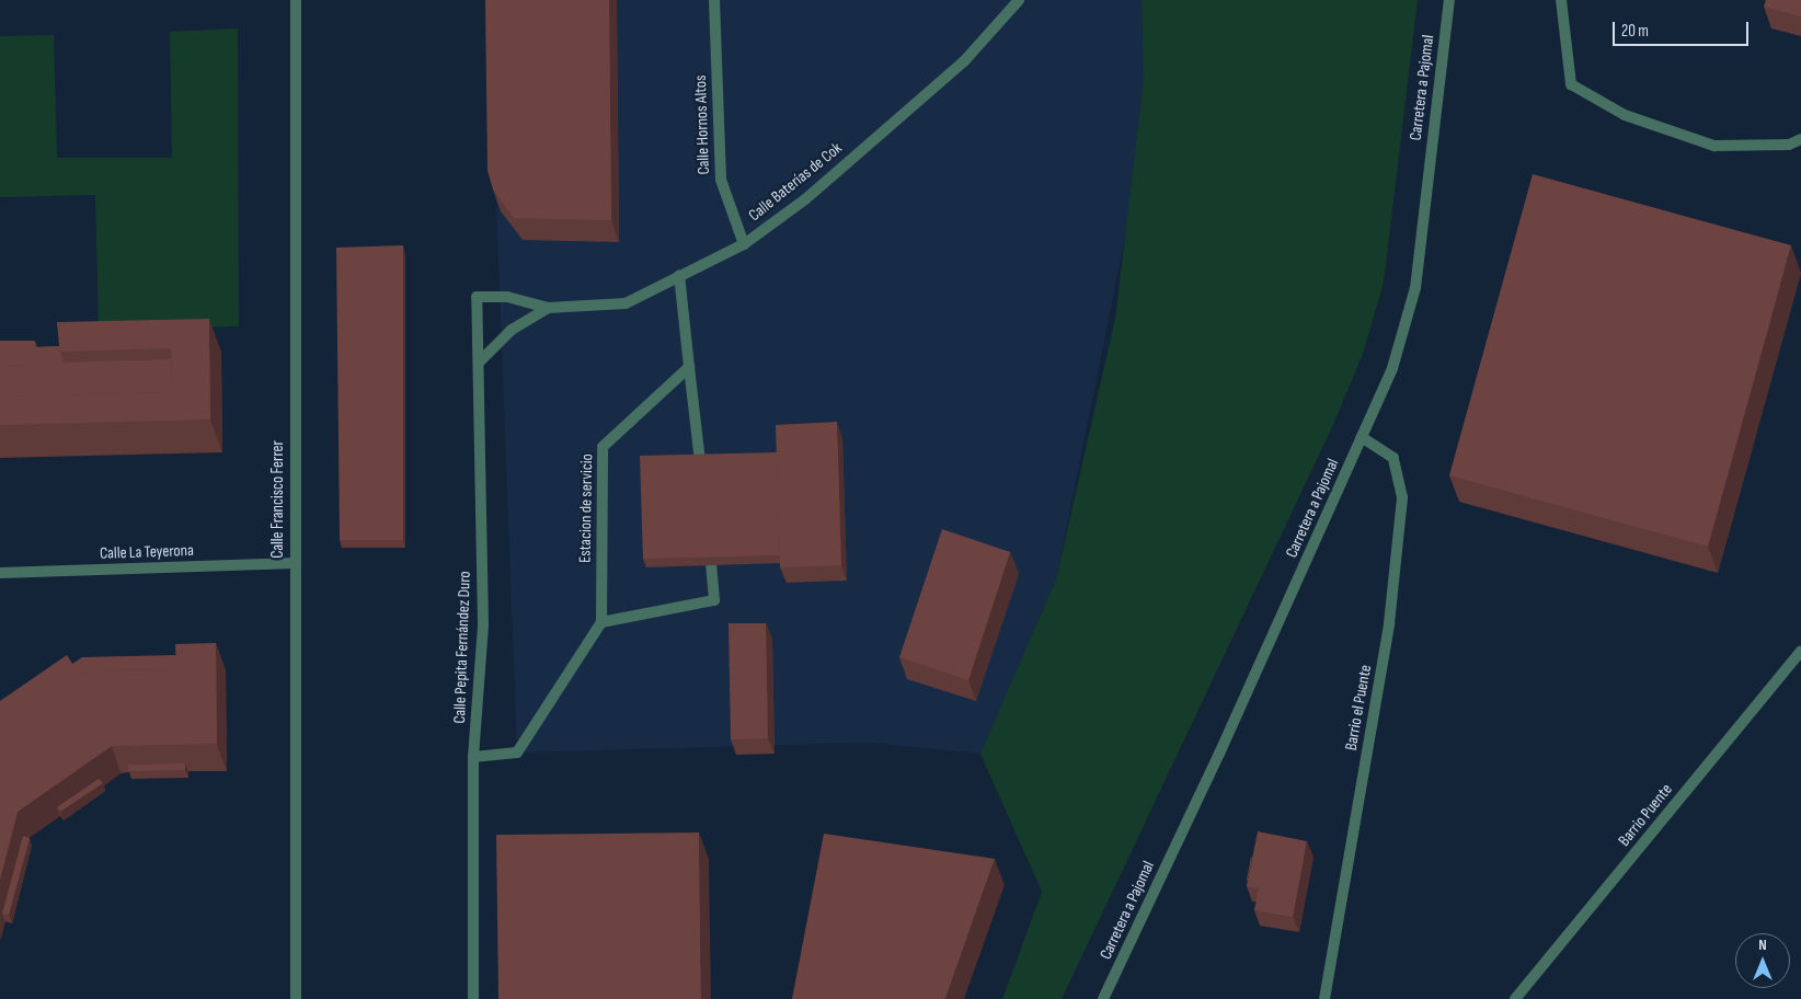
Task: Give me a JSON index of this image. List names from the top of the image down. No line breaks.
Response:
{"streets":{"street":["Carretera a Pajomal","Calle Hornos Altos","Calle Baterías de Cok","Calle Francisco Ferrer","Estacion de servicio","Calle La Teyerona","Calle Pepita Fernández Duro","Barrio el Puente","Barrio Puente"]},"crossings":[["Carretera a Pajomal","Barrio el Puente"],["Calle Hornos Altos","Calle Baterías de Cok"],["Calle Baterías de Cok","Calle Pepita Fernández Duro"],["Calle Francisco Ferrer","Calle La Teyerona"]],"scale_bar":"20 m","north":"top"}
